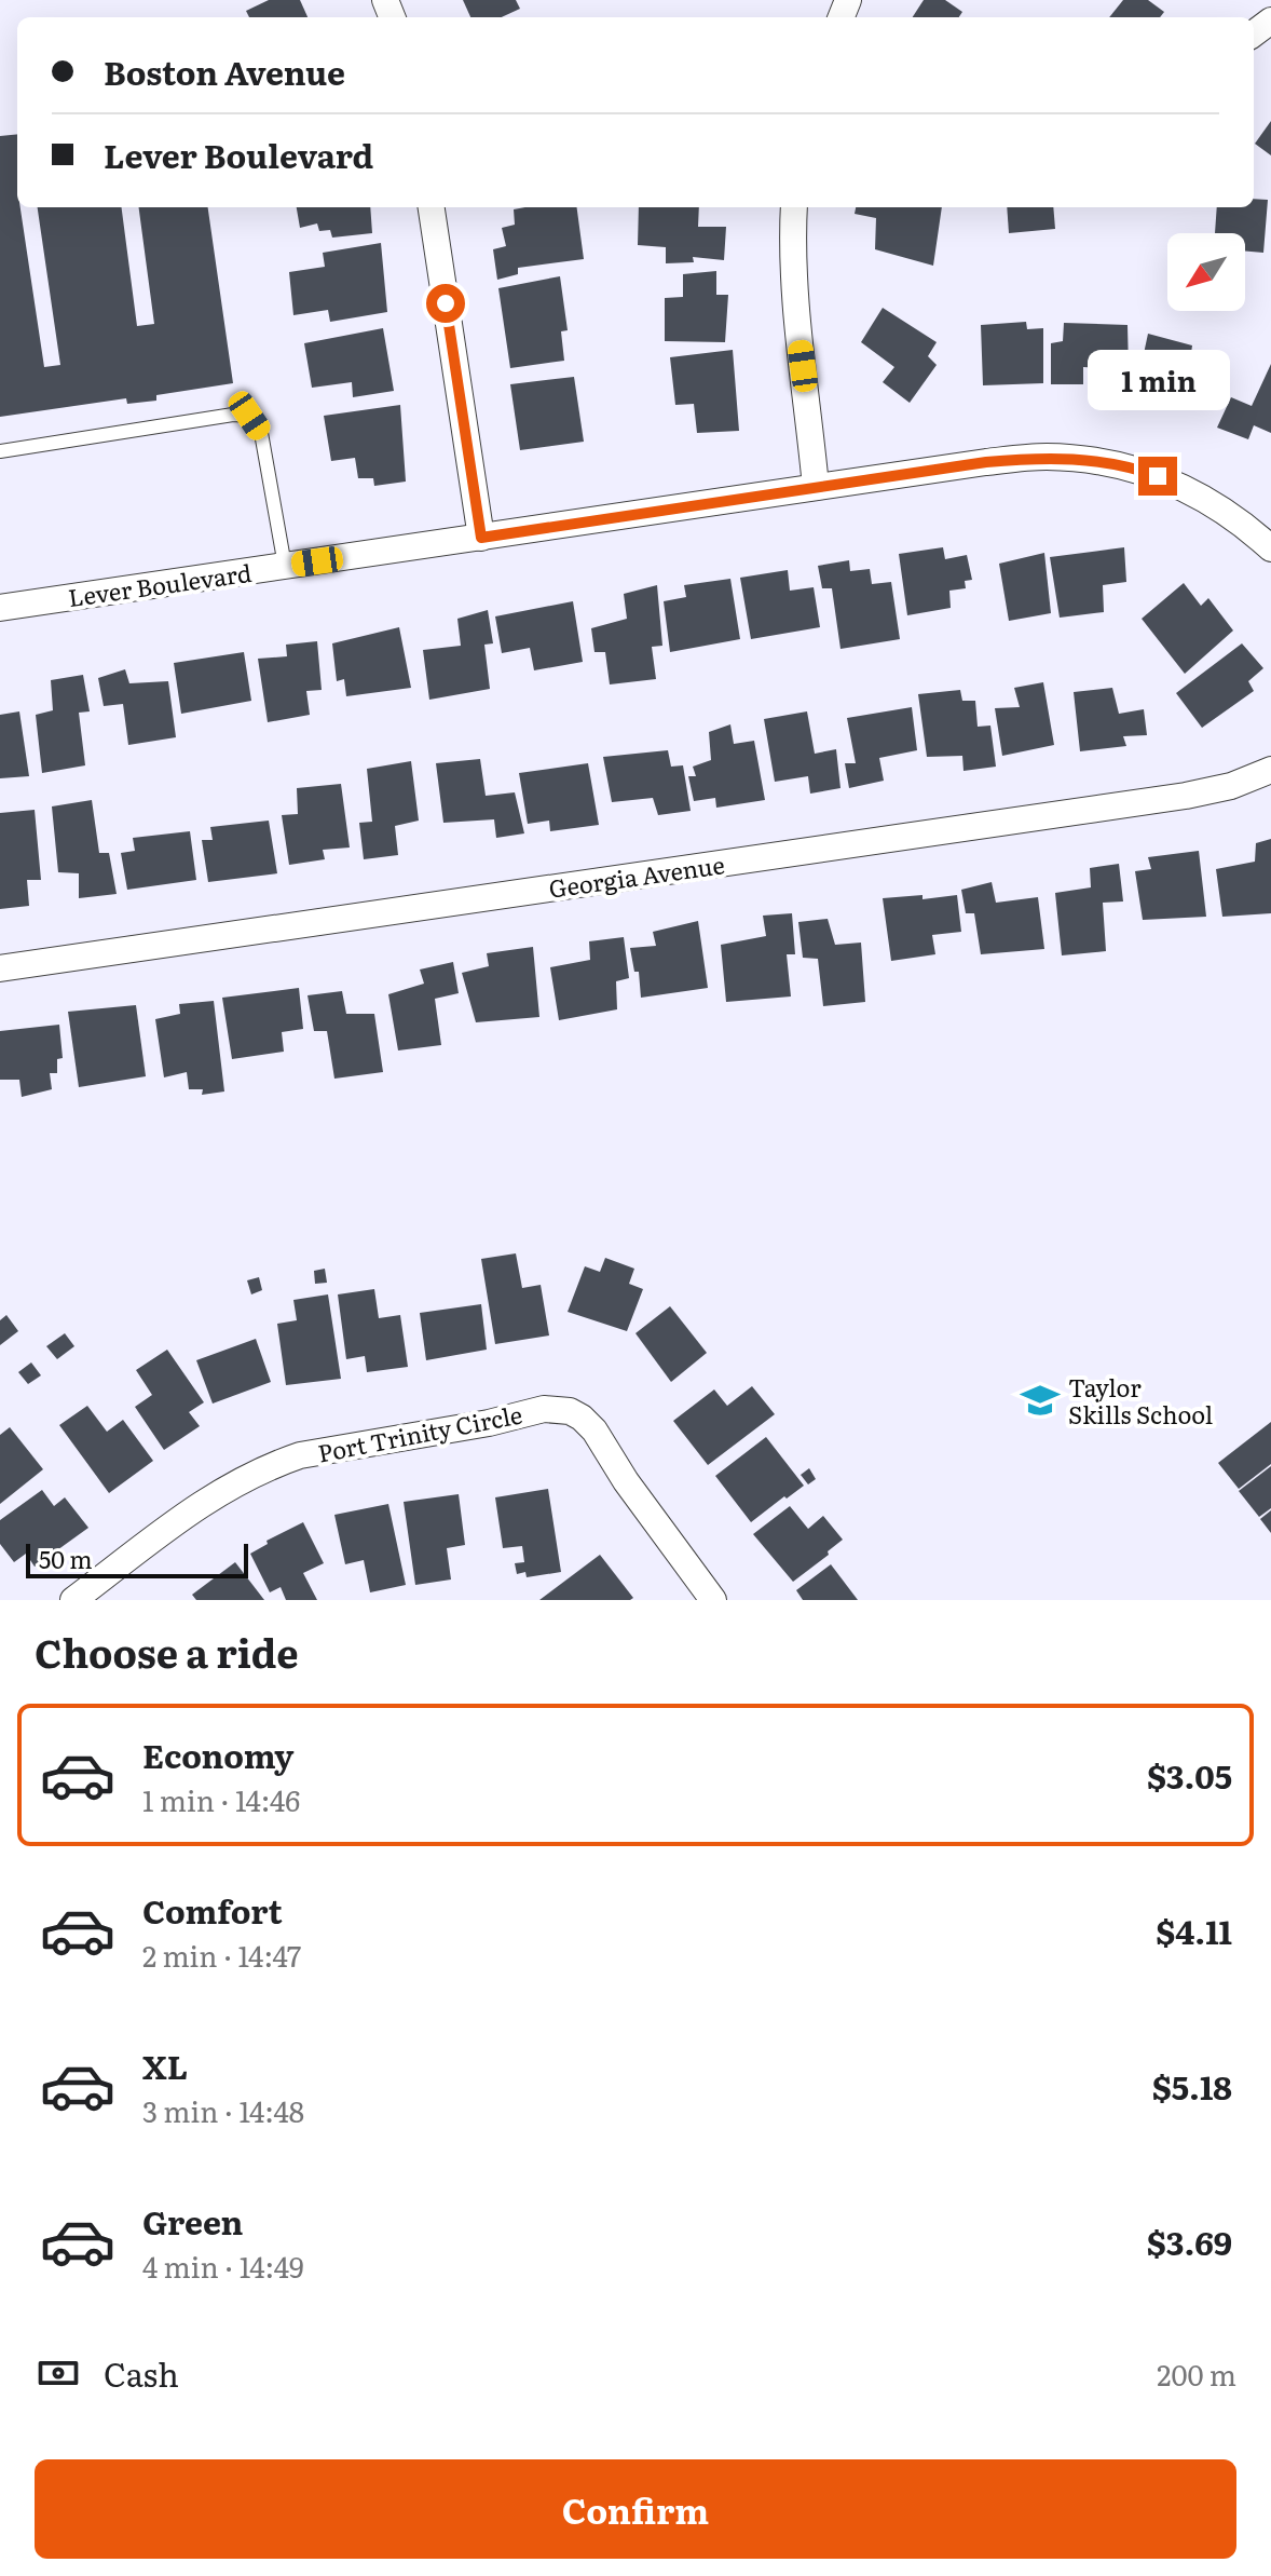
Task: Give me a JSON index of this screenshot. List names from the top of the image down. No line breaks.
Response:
{"streets":{"street":["Lever Boulevard","Georgia Avenue","Port Trinity Circle"]},"places":{"school or university":["Taylor Skills School"]},"scale_bar":"50 m","north":"bottom left","page":{"banner":["Boston Avenue","Lever Boulevard"],"bubble":"1 min","scale":"50 m","heading":"Choose a ride","list":[{"name":"Economy","note":"1 min · 14:46","value":"$3.05"},{"name":"Comfort","note":"2 min · 14:47","value":"$4.11"},{"name":"XL","note":"3 min · 14:48","value":"$5.18"},{"name":"Green","note":"4 min · 14:49","value":"$3.69"}],"pay":["Cash","200 m"],"buttons":"Confirm"}}
